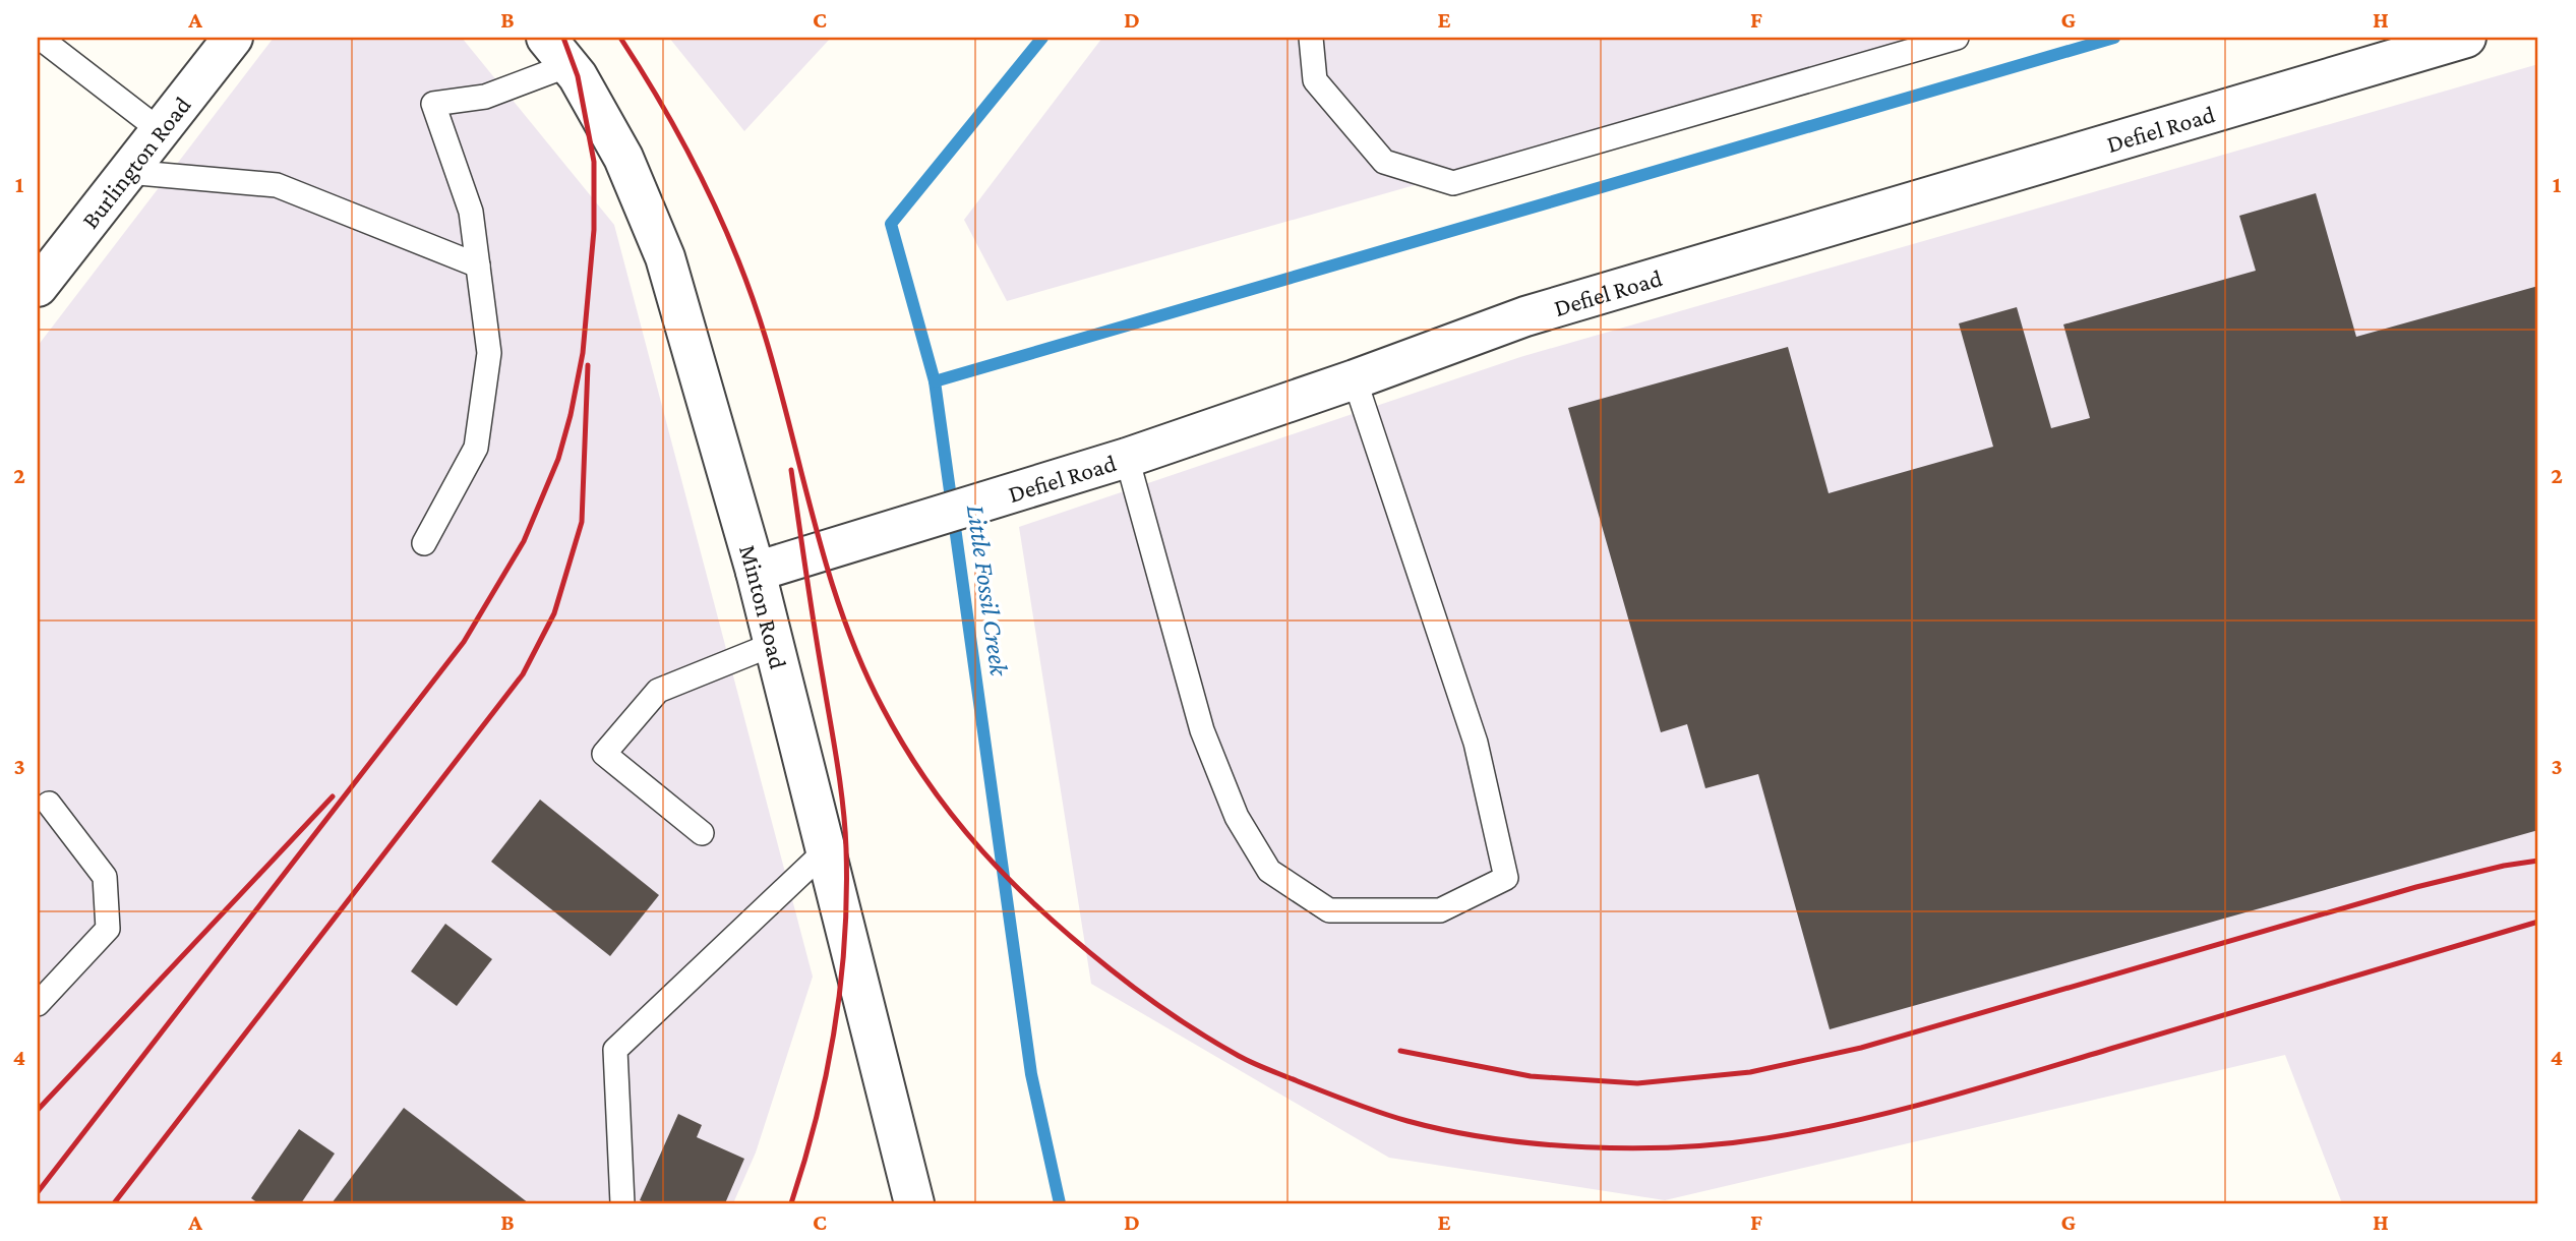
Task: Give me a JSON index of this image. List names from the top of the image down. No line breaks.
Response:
{"streets":{"street":["Defiel Road","Burlington Road","Minton Road"]},"crossings":[["Defiel Road","Minton Road"]],"water":["Little Fossil Creek"],"grid":{"columns":["A","B","C","D","E","F","G","H"],"rows":["1","2","3","4"]}}
